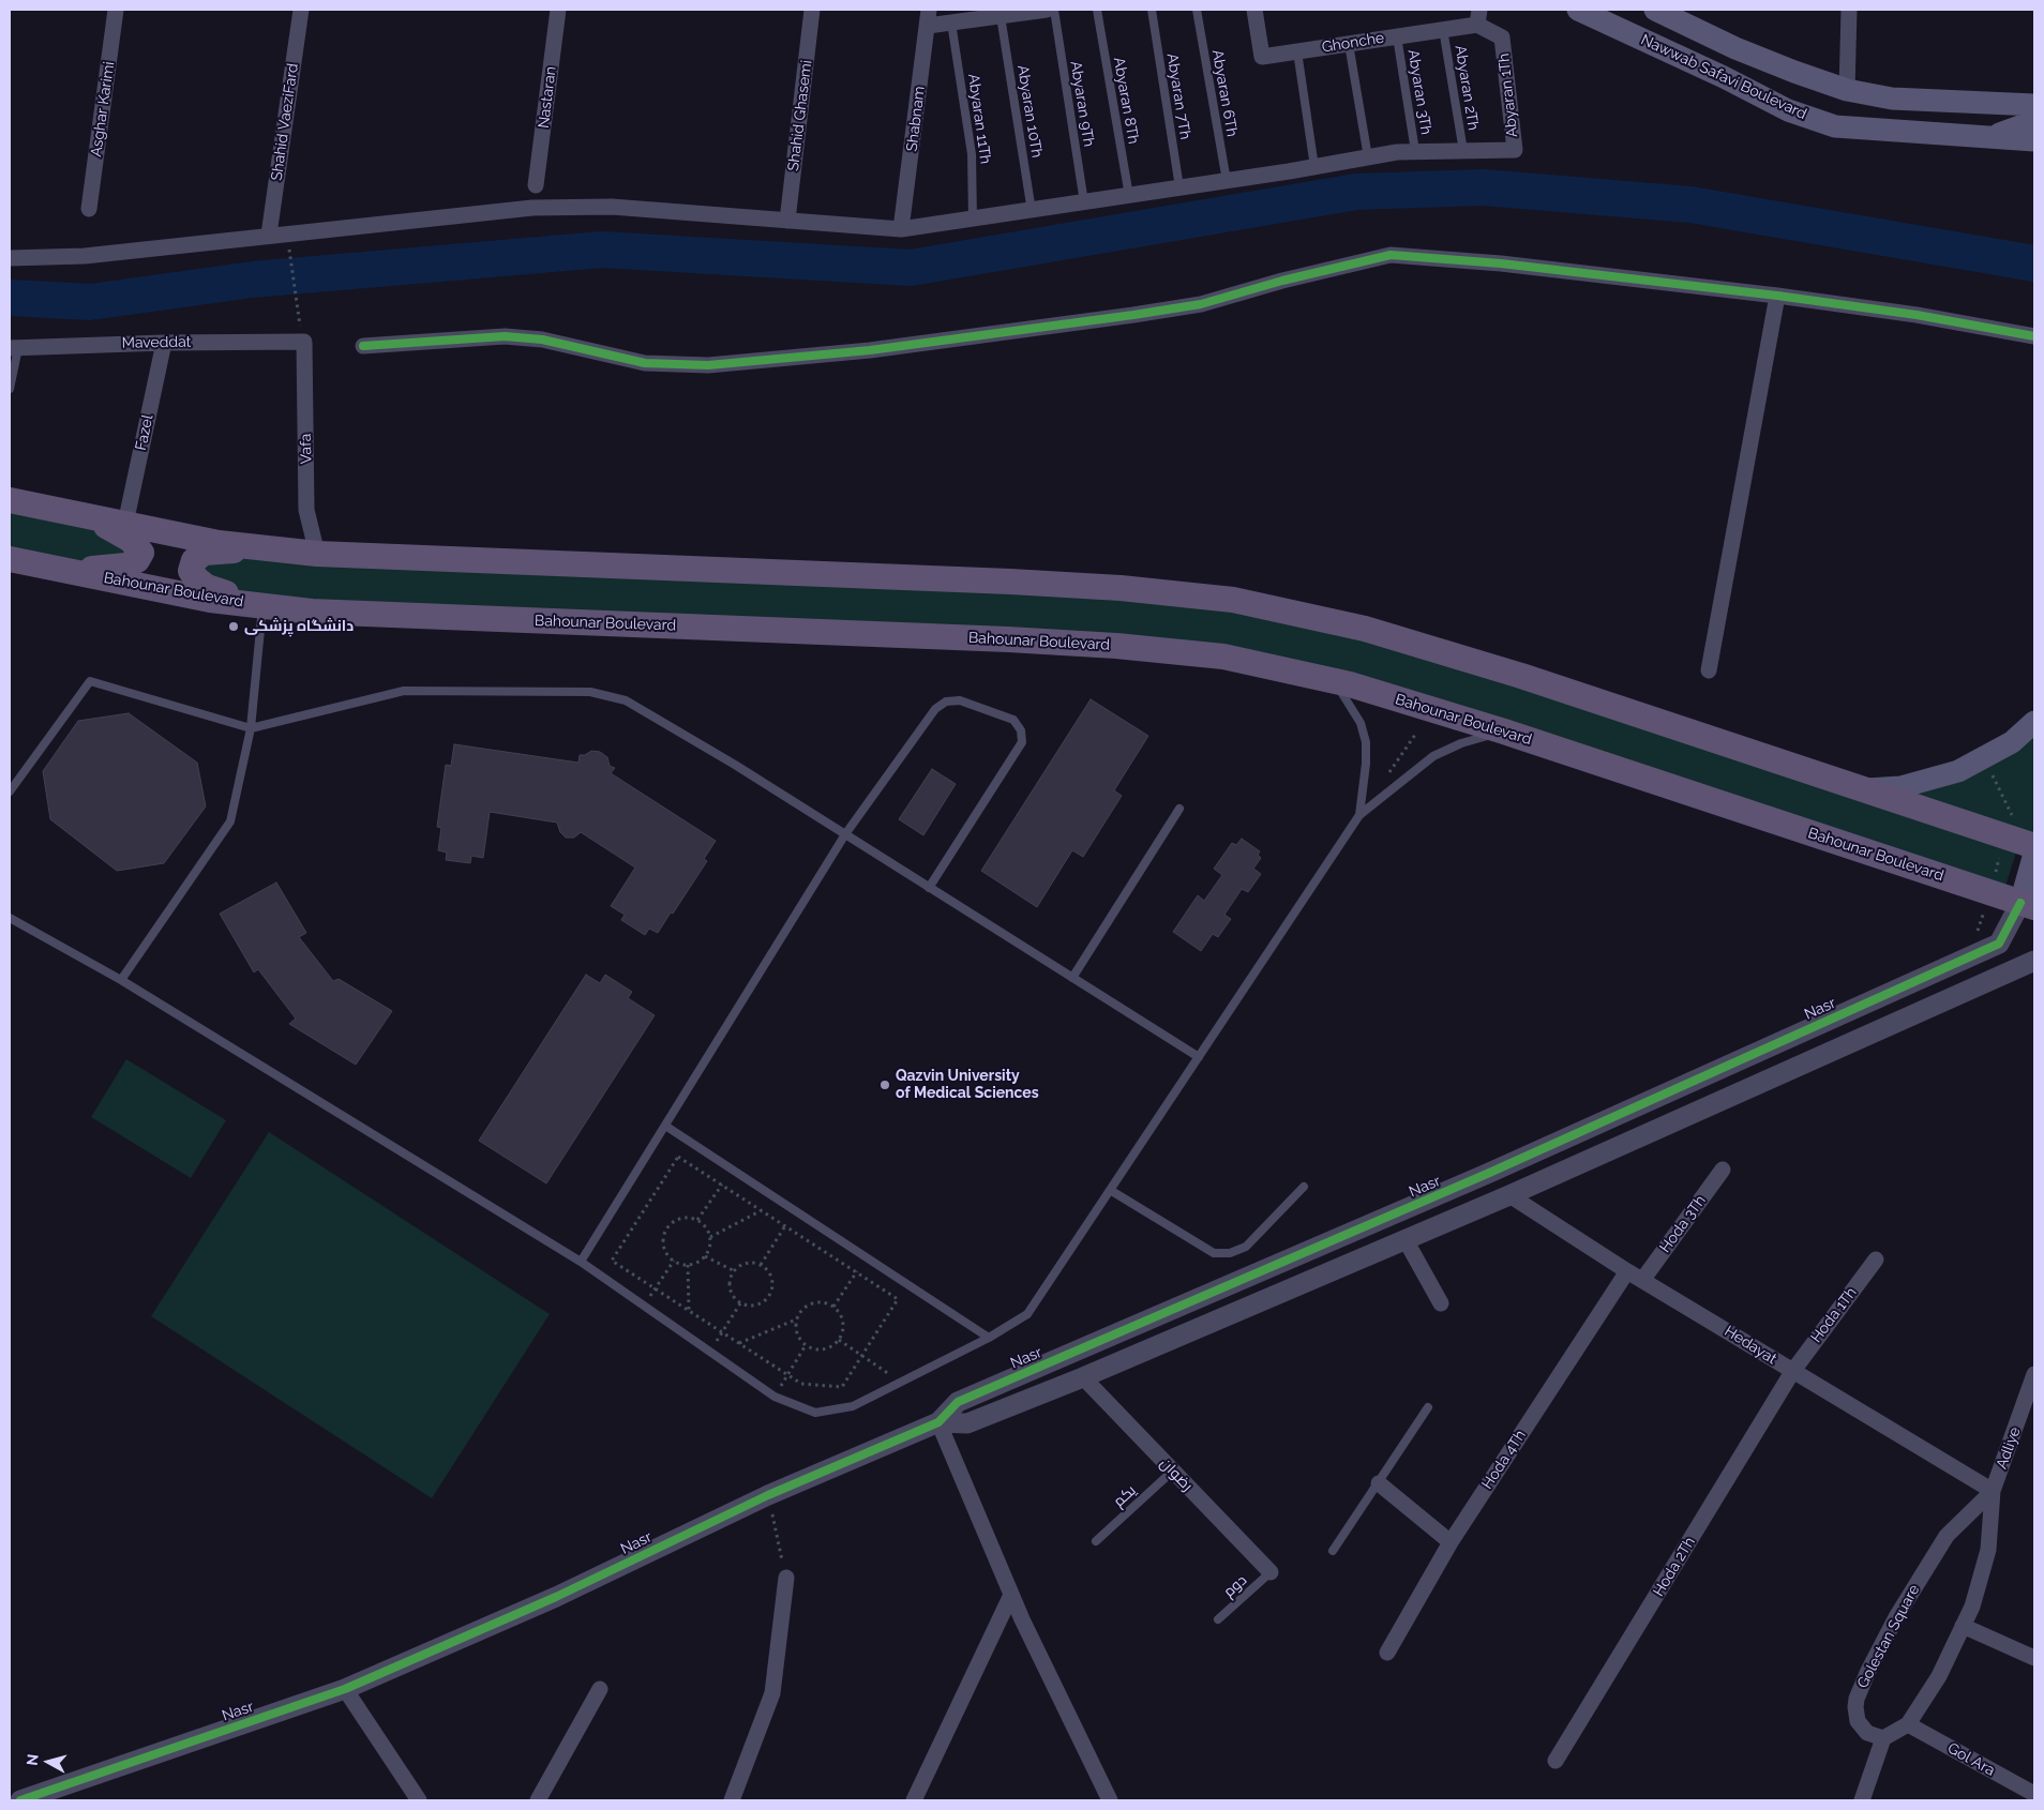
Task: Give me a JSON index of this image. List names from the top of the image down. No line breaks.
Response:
{"streets":{"main road":["Nawwab Safavi Boulevard","Bahounar Boulevard"],"street":["Ghonche","Abyaran 1Th","Nastaran","Asghar Karimi","Shahid Ghasemi","Shabnam","Shahid VaeziFard","Maveddat","Fazel","Vafa","Nasr","Hoda 3Th","Hoda 1Th","Hedayat","Adliye","Hoda 4Th","رضوان","Hoda 2Th","Golestan Square","Gol Ara"],"lane":["Abyaran 2Th","Abyaran 3Th","Abyaran 6Th","Abyaran 7Th","Abyaran 8Th","Abyaran 9Th","Abyaran 10Th","Abyaran 11Th","یکم","دوم"]},"crossings":[["Ghonche","Abyaran 2Th"],["Ghonche","Abyaran 3Th"],["Ghonche","Abyaran 1Th"],["Abyaran 2Th","Abyaran 1Th"],["Maveddat","Fazel"],["Maveddat","Vafa"],["Bahounar Boulevard","Nasr"],["Nasr","Hedayat"],["Nasr","رضوان"],["Hoda 3Th","Hedayat"],["Hoda 1Th","Hedayat"],["Hoda 1Th","Hoda 2Th"],["Hedayat","Adliye"],["Hedayat","Hoda 4Th"],["Hedayat","Hoda 2Th"],["Hedayat","Golestan Square"],["Adliye","Golestan Square"],["رضوان","یکم"],["رضوان","دوم"]],"places":["دانشگاه پزشکی","Qazvin University of Medical Sciences"],"north":"left"}
